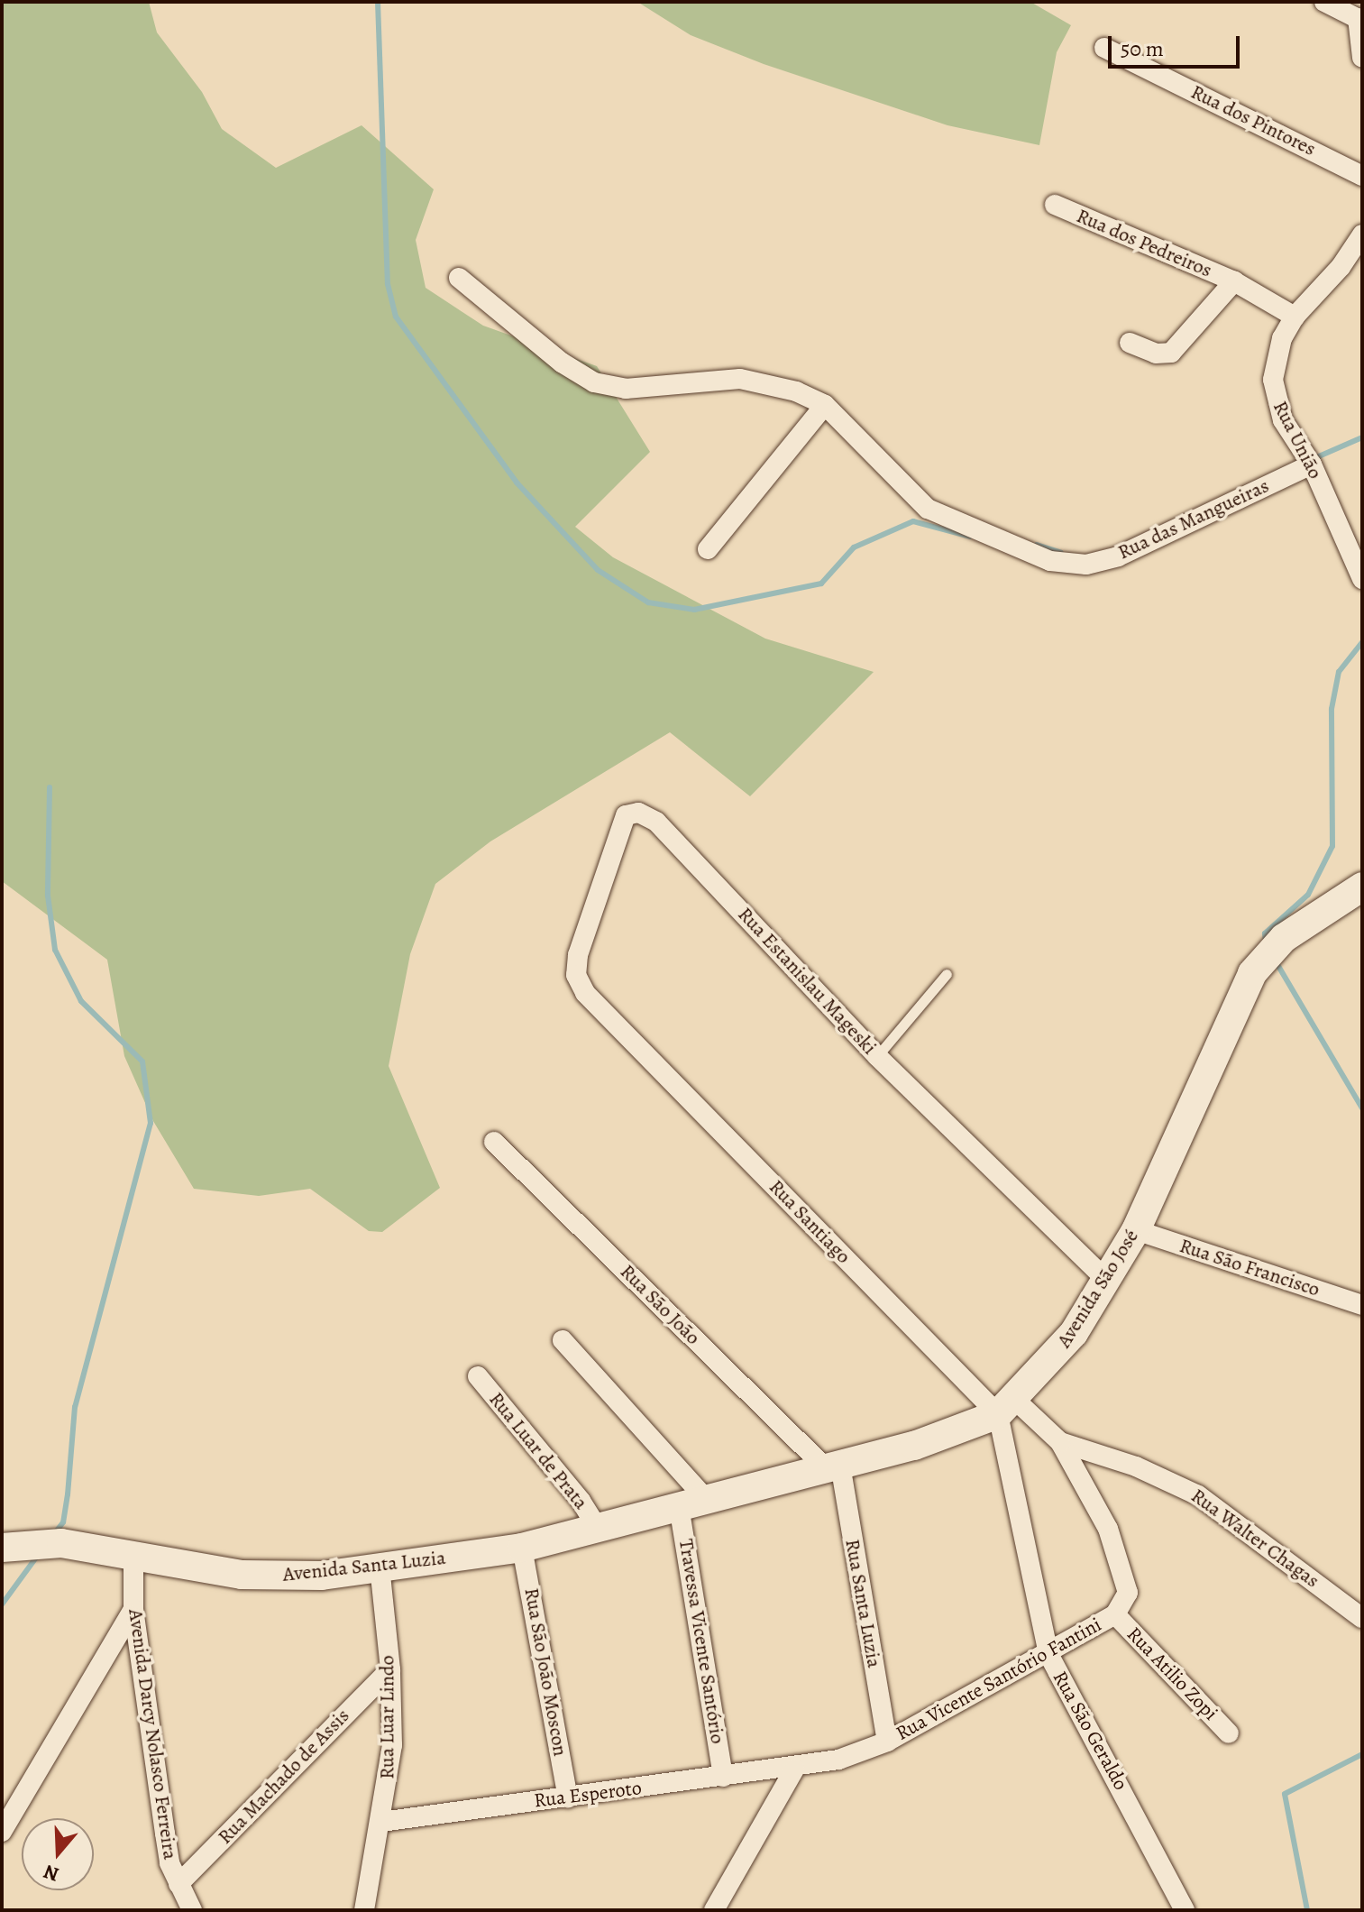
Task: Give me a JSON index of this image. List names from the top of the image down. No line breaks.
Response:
{"streets":{"street":["Rua dos Pintores","Rua dos Pedreiros","Rua União","Rua das Mangueiras","Rua Estanislau Mageski","Rua Santiago","Rua São Francisco","Avenida São José","Rua São João","Rua Luar de Prata","Rua Walter Chagas","Avenida Santa Luzia","Rua Santa Luzia","Travessa Vicente Santório","Rua São João Moscon","Rua Atilio Zopi","Rua Vicente Santório Fantini","Rua Luar Lindo","Rua São Geraldo","Avenida Darcy Nolasco Ferreira","Rua Machado de Assis","Rua Esperoto"]},"crossings":[["Rua dos Pedreiros","Rua União"],["Rua União","Rua das Mangueiras"],["Rua Estanislau Mageski","Rua Santiago"],["Rua Estanislau Mageski","Avenida São José"],["Rua Santiago","Avenida São José"],["Rua Santiago","Rua Vicente Santório Fantini"],["Rua Santiago","Rua São Geraldo"],["Rua São Francisco","Avenida São José"],["Avenida São José","Rua São João"],["Avenida São José","Rua Luar de Prata"],["Avenida São José","Avenida Santa Luzia"],["Avenida São José","Rua Santa Luzia"],["Avenida São José","Travessa Vicente Santório"],["Avenida São José","Rua Vicente Santório Fantini"],["Avenida São José","Rua São Geraldo"],["Rua São João","Rua Santa Luzia"],["Rua Luar de Prata","Avenida Santa Luzia"],["Rua Walter Chagas","Rua Vicente Santório Fantini"],["Avenida Santa Luzia","Rua São João Moscon"],["Avenida Santa Luzia","Rua Luar Lindo"],["Avenida Santa Luzia","Avenida Darcy Nolasco Ferreira"],["Rua Santa Luzia","Rua Vicente Santório Fantini"],["Travessa Vicente Santório","Rua Esperoto"],["Rua São João Moscon","Rua Esperoto"],["Rua Atilio Zopi","Rua Vicente Santório Fantini"],["Rua Vicente Santório Fantini","Rua São Geraldo"],["Rua Vicente Santório Fantini","Rua Esperoto"],["Rua Luar Lindo","Rua Machado de Assis"],["Rua Luar Lindo","Rua Esperoto"],["Avenida Darcy Nolasco Ferreira","Rua Machado de Assis"]],"scale_bar":"50 m","north":"bottom"}
